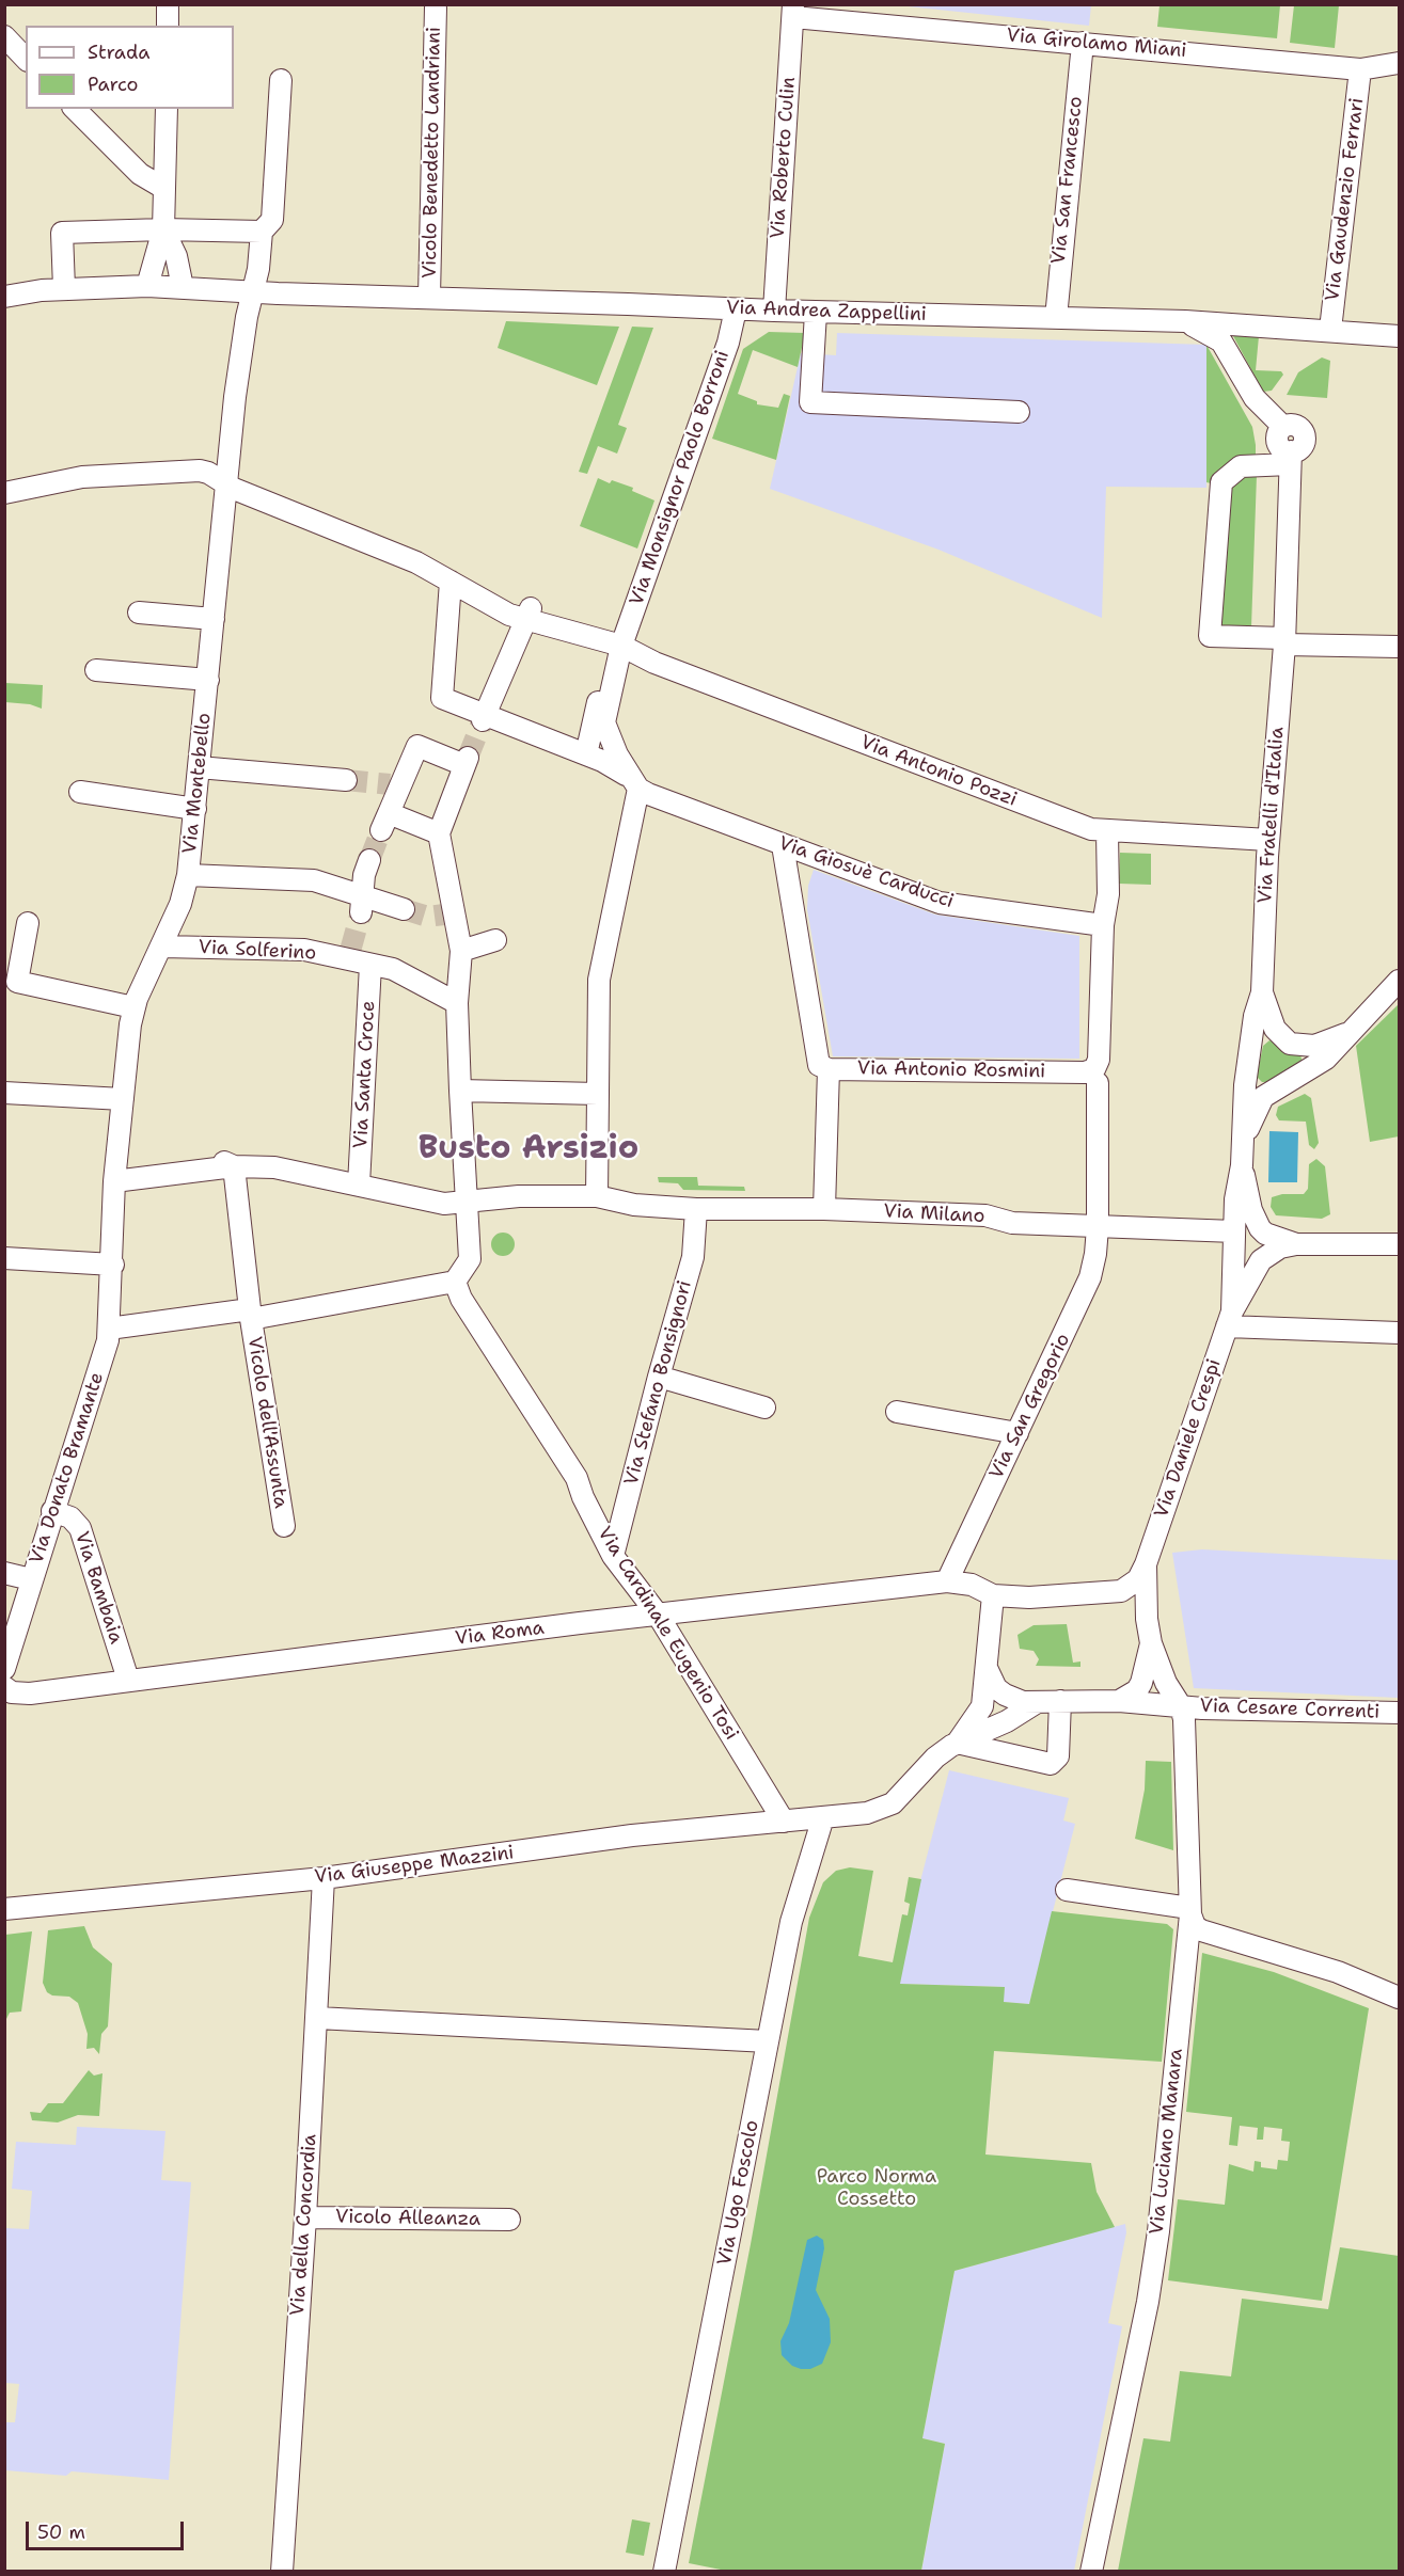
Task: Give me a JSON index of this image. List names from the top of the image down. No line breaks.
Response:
{"streets":{"street":["Via Girolamo Miani","Vicolo Benedetto Landriani","Via Roberto Culin","Via San Francesco","Via Gaudenzio Ferrari","Via Andrea Zappellini","Via Monsignor Paolo Borroni","Via Antonio Pozzi","Via Montebello","Via Fratelli d'Italia","Via Giosuè Carducci","Via Solferino","Via Antonio Rosmini","Via Santa Croce","Via Milano","Via Stefano Bonsignori","Via San Gregorio","Vicolo dell'Assunta","Via Daniele Crespi","Via Donato Bramante","Via Bambaia","Via Roma","Via Cardinale Eugenio Tosi","Via Cesare Correnti","Via Giuseppe Mazzini","Via Luciano Manara","Via Ugo Foscolo","Vicolo Alleanza","Via della Concordia"]},"crossings":[["Via Girolamo Miani","Via Roberto Culin"],["Via Girolamo Miani","Via San Francesco"],["Via Girolamo Miani","Via Gaudenzio Ferrari"],["Vicolo Benedetto Landriani","Via Andrea Zappellini"],["Via Roberto Culin","Via Andrea Zappellini"],["Via San Francesco","Via Andrea Zappellini"],["Via Gaudenzio Ferrari","Via Andrea Zappellini"],["Via Andrea Zappellini","Via Monsignor Paolo Borroni"],["Via Andrea Zappellini","Via Montebello"],["Via Andrea Zappellini","Via Fratelli d'Italia"],["Via Monsignor Paolo Borroni","Via Antonio Pozzi"],["Via Antonio Pozzi","Via Montebello"],["Via Antonio Pozzi","Via Fratelli d'Italia"],["Via Antonio Pozzi","Via Giosuè Carducci"],["Via Montebello","Via Solferino"],["Via Montebello","Via Milano"],["Via Montebello","Via Donato Bramante"],["Via Solferino","Via Santa Croce"],["Via Antonio Rosmini","Via San Gregorio"],["Via Santa Croce","Via Milano"],["Via Milano","Via Stefano Bonsignori"],["Via Milano","Via San Gregorio"],["Via Milano","Vicolo dell'Assunta"],["Via Stefano Bonsignori","Via Cardinale Eugenio Tosi"],["Via San Gregorio","Via Roma"],["Via Donato Bramante","Via Bambaia"],["Via Bambaia","Via Roma"],["Via Roma","Via Cardinale Eugenio Tosi"],["Via Roma","Via Cesare Correnti"],["Via Cardinale Eugenio Tosi","Via Giuseppe Mazzini"],["Via Cesare Correnti","Via Luciano Manara"],["Via Giuseppe Mazzini","Via Ugo Foscolo"],["Via Giuseppe Mazzini","Via della Concordia"],["Vicolo Alleanza","Via della Concordia"]],"districts":["Busto Arsizio"],"parks":["Parco Norma Cossetto"],"legend":["Strada","Parco"],"scale_bar":"50 m"}
